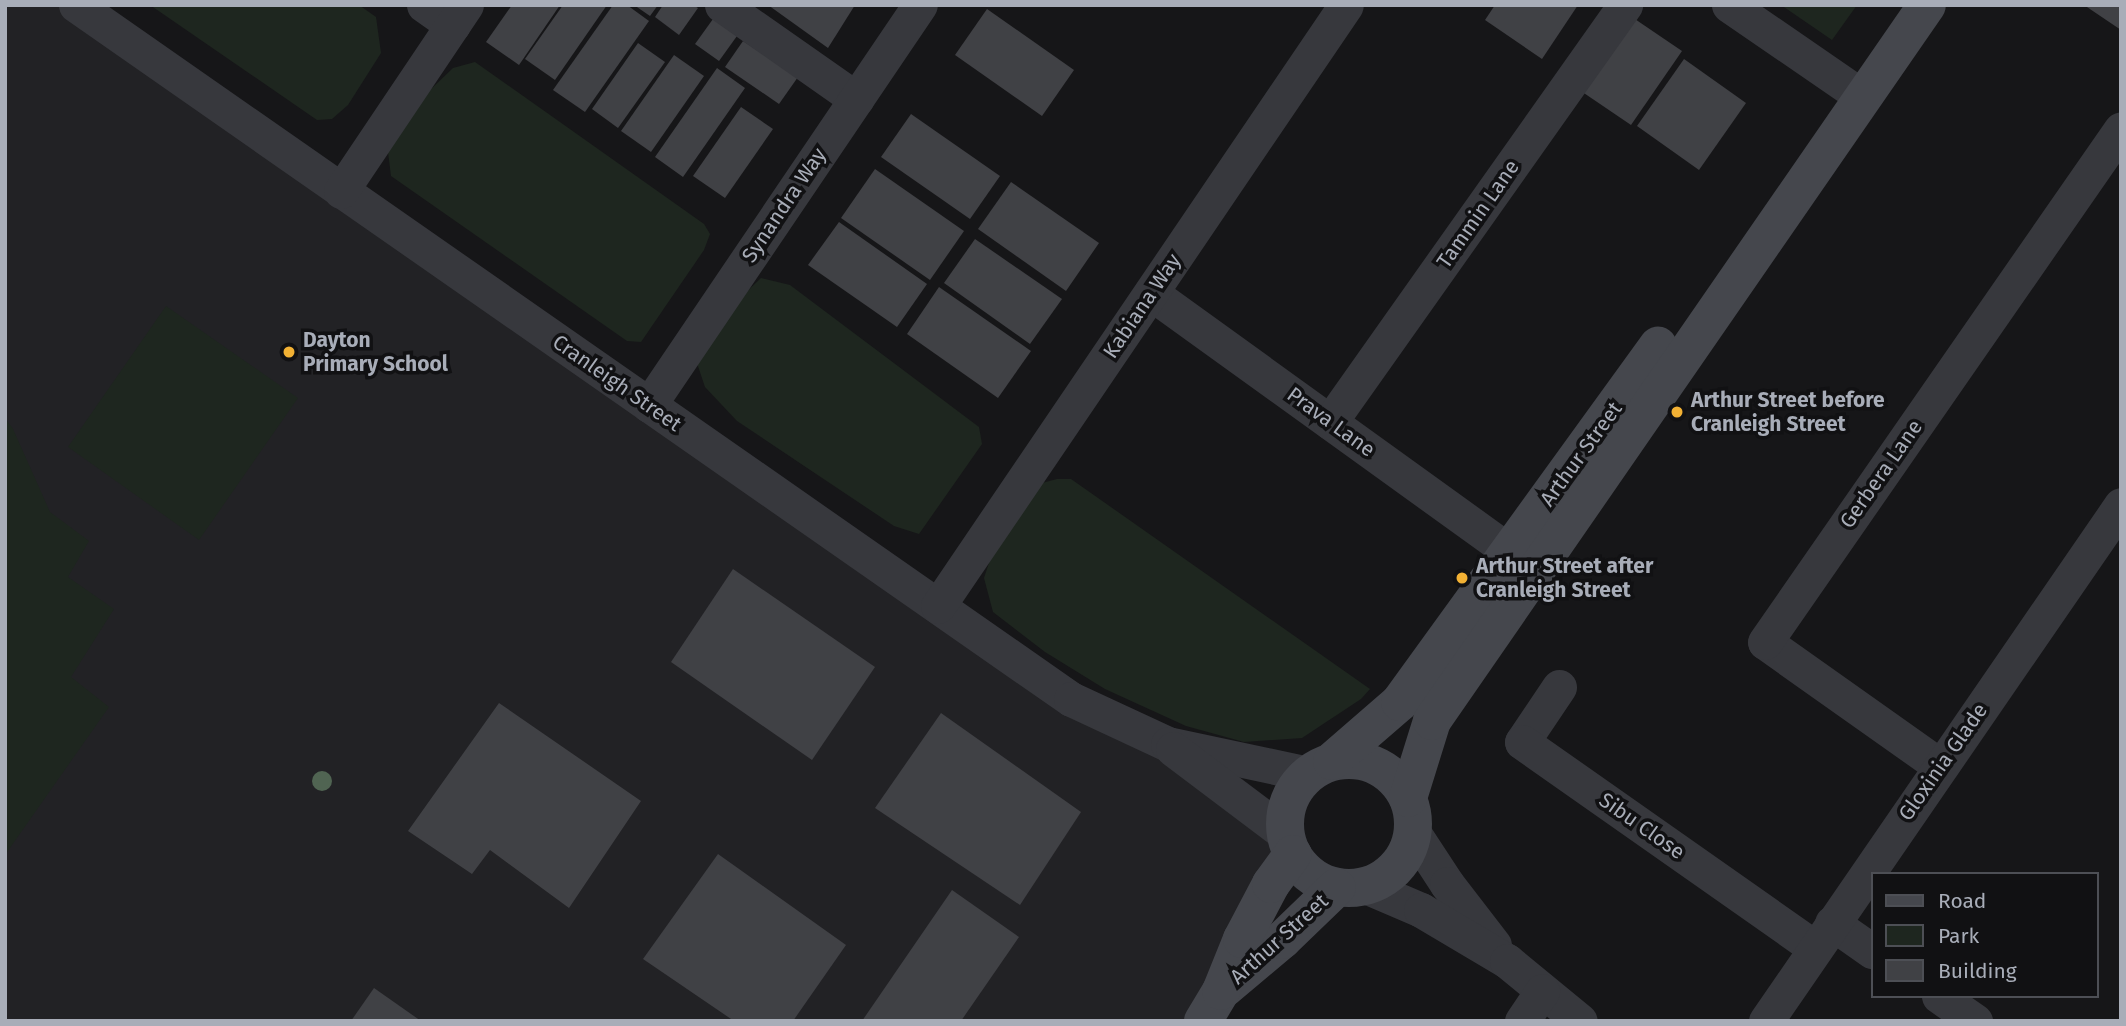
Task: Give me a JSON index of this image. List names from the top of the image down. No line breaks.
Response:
{"streets":{"street":["Synandra Way","Tammin Lane","Kabiana Way","Cranleigh Street","Prava Lane","Arthur Street","Gerbera Lane","Gloxinia Glade","Sibu Close"]},"crossings":[["Synandra Way","Cranleigh Street"],["Tammin Lane","Prava Lane"],["Kabiana Way","Cranleigh Street"],["Kabiana Way","Prava Lane"],["Cranleigh Street","Arthur Street"],["Prava Lane","Arthur Street"],["Gerbera Lane","Gloxinia Glade"],["Gloxinia Glade","Sibu Close"]],"places":["Dayton Primary School","Arthur Street before Cranleigh Street","Arthur Street after Cranleigh Street"],"legend":["Road","Park","Building"]}
